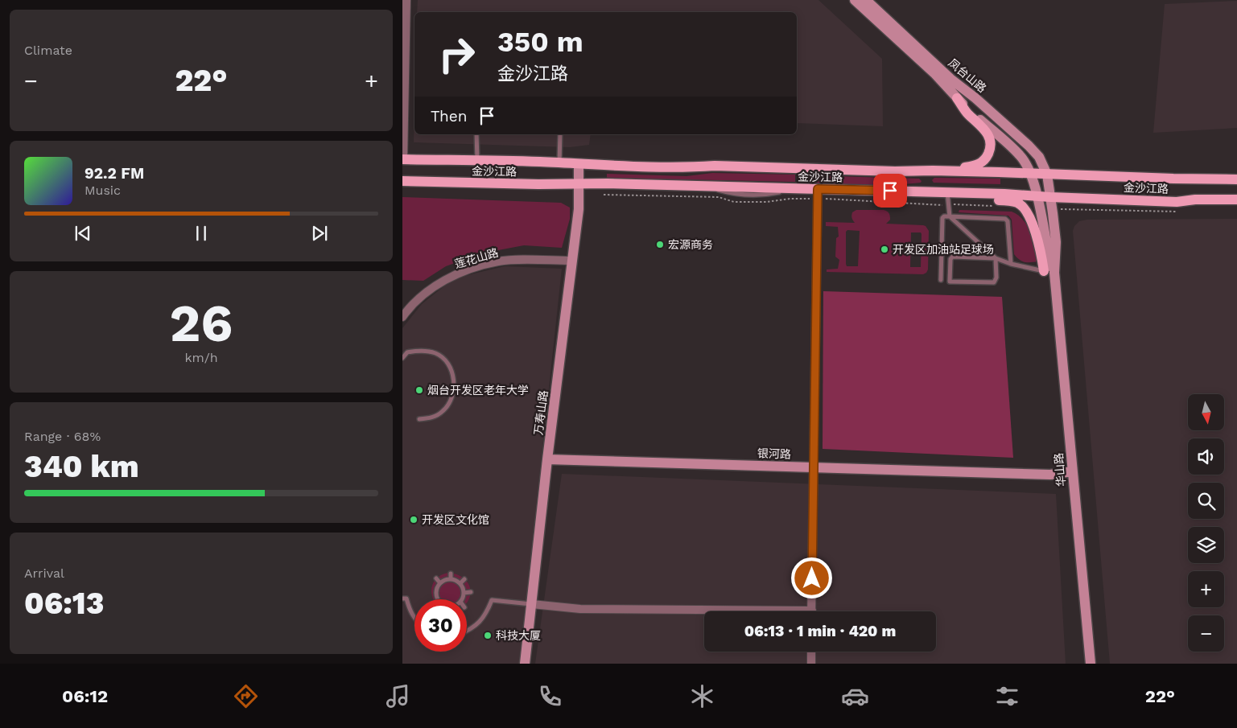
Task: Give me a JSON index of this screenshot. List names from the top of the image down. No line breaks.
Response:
{"streets":{"main road":["金沙江路"],"street":["凤台山路","莲花山路","万寿山路","银河路","华山路"]},"crossings":[["凤台山路","金沙江路"],["凤台山路","华山路"],["金沙江路","万寿山路"],["莲花山路","万寿山路"],["万寿山路","银河路"],["银河路","华山路"]],"places":["宏源商务","开发区加油站足球场","烟台开发区老年大学","开发区文化馆","科技大厦"],"north":"bottom","page":{"tile":["Climate",["26","km/h"],["Range · 68%","340 km"],["Arrival","06:13"]],"turn":["350 m","金沙江路"],"heat":["−","22°","+"],"then":"Then","song":["92.2 FM","Music"],"map_buttons":["+","−"],"limit":"30","trip":"06:13 · 1 min · 420 m","tabs":["06:12","22°"]}}
